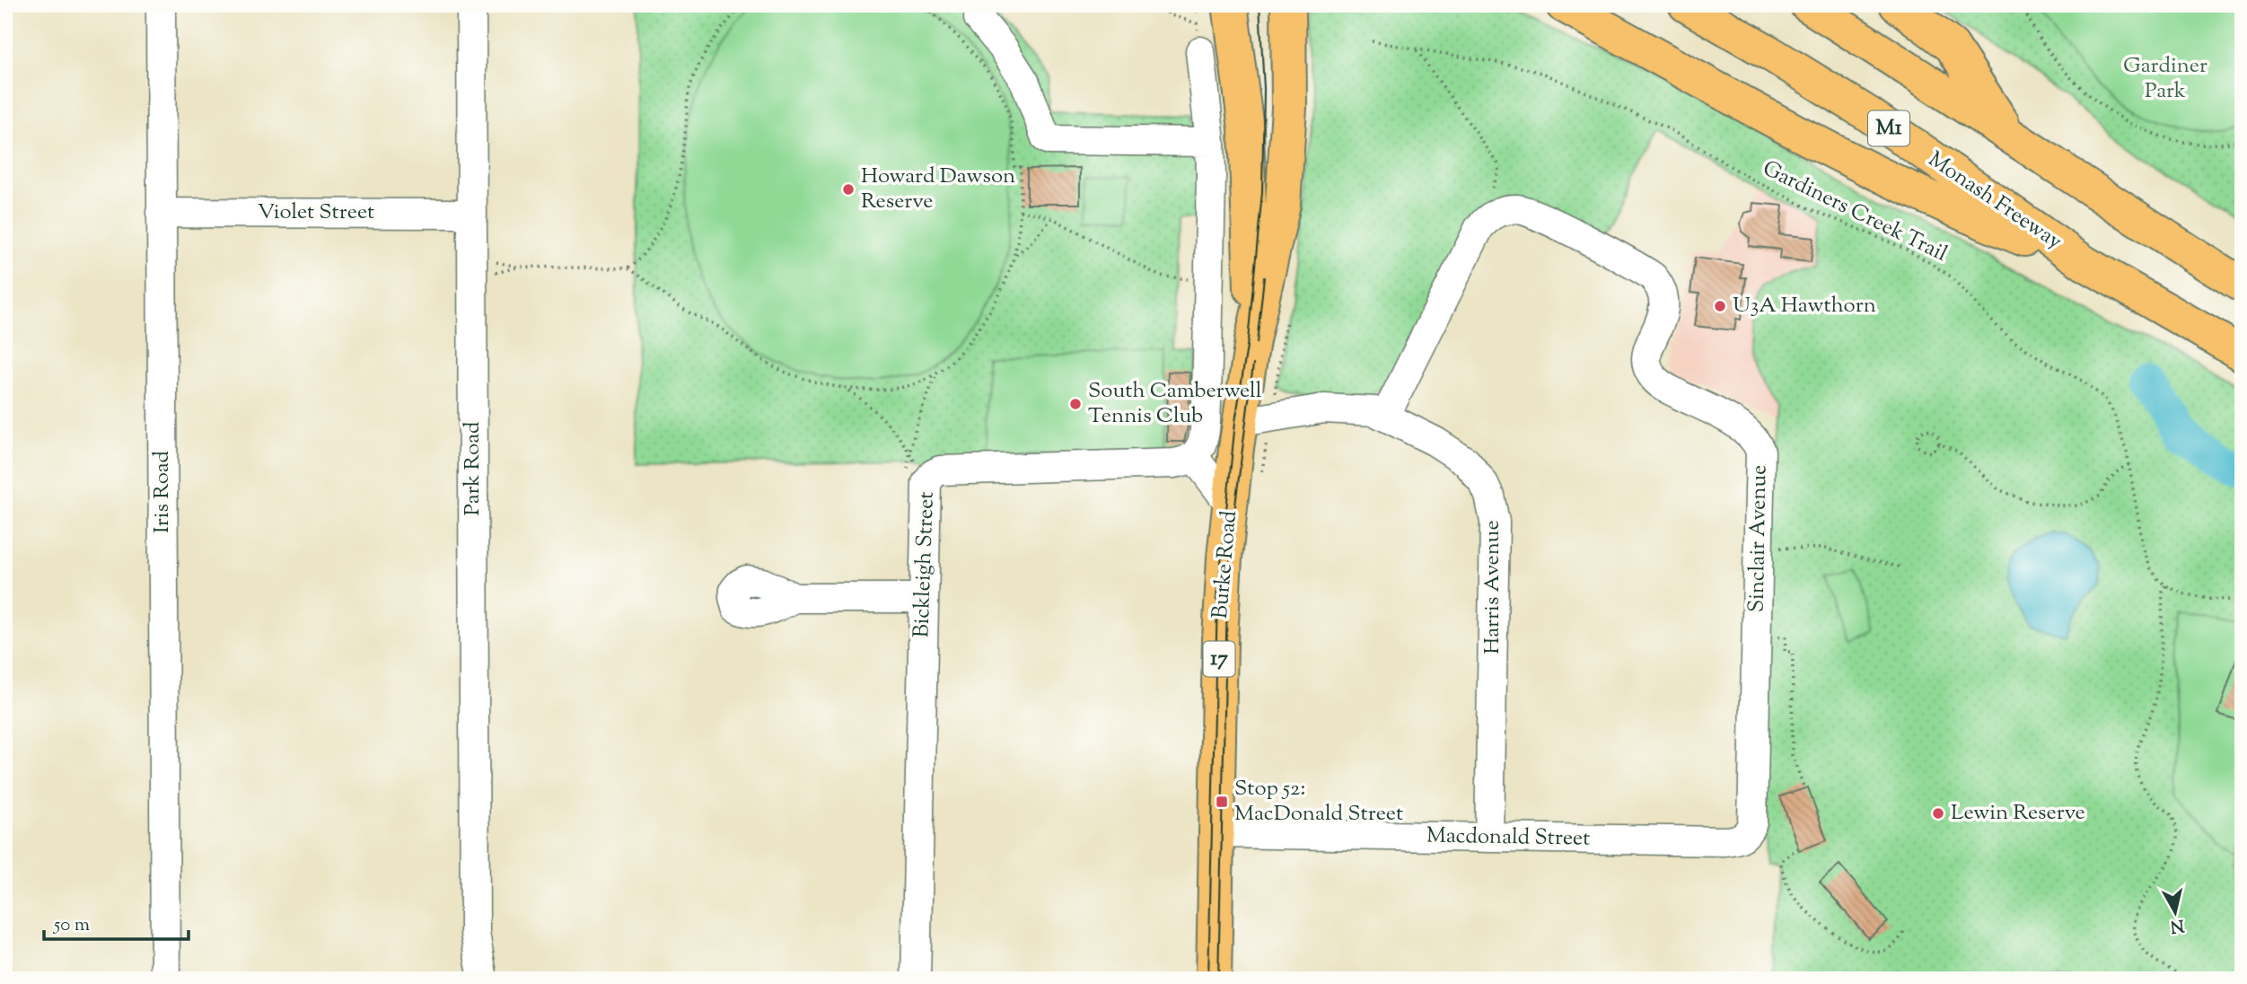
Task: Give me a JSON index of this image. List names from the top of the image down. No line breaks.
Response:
{"streets":{"main road":["M1","Monash Freeway","Burke Road","17"],"street":["Violet Street","Park Road","Iris Road","Sinclair Avenue","Bickleigh Street","Harris Avenue","Macdonald Street"],"path":["Gardiners Creek Trail"]},"crossings":[["Violet Street","Park Road"],["Violet Street","Iris Road"],["Sinclair Avenue","Harris Avenue"],["Sinclair Avenue","Macdonald Street"],["Burke Road","Harris Avenue"],["Burke Road","Macdonald Street"],["Harris Avenue","Macdonald Street"]],"parks":["Gardiner Park"],"places":{"other":["Howard Dawson Reserve","U3A Hawthorn","South Camberwell Tennis Club","Lewin Reserve"],"transit":["Stop 52: MacDonald Street"]},"scale_bar":"50 m","north":"bottom"}
